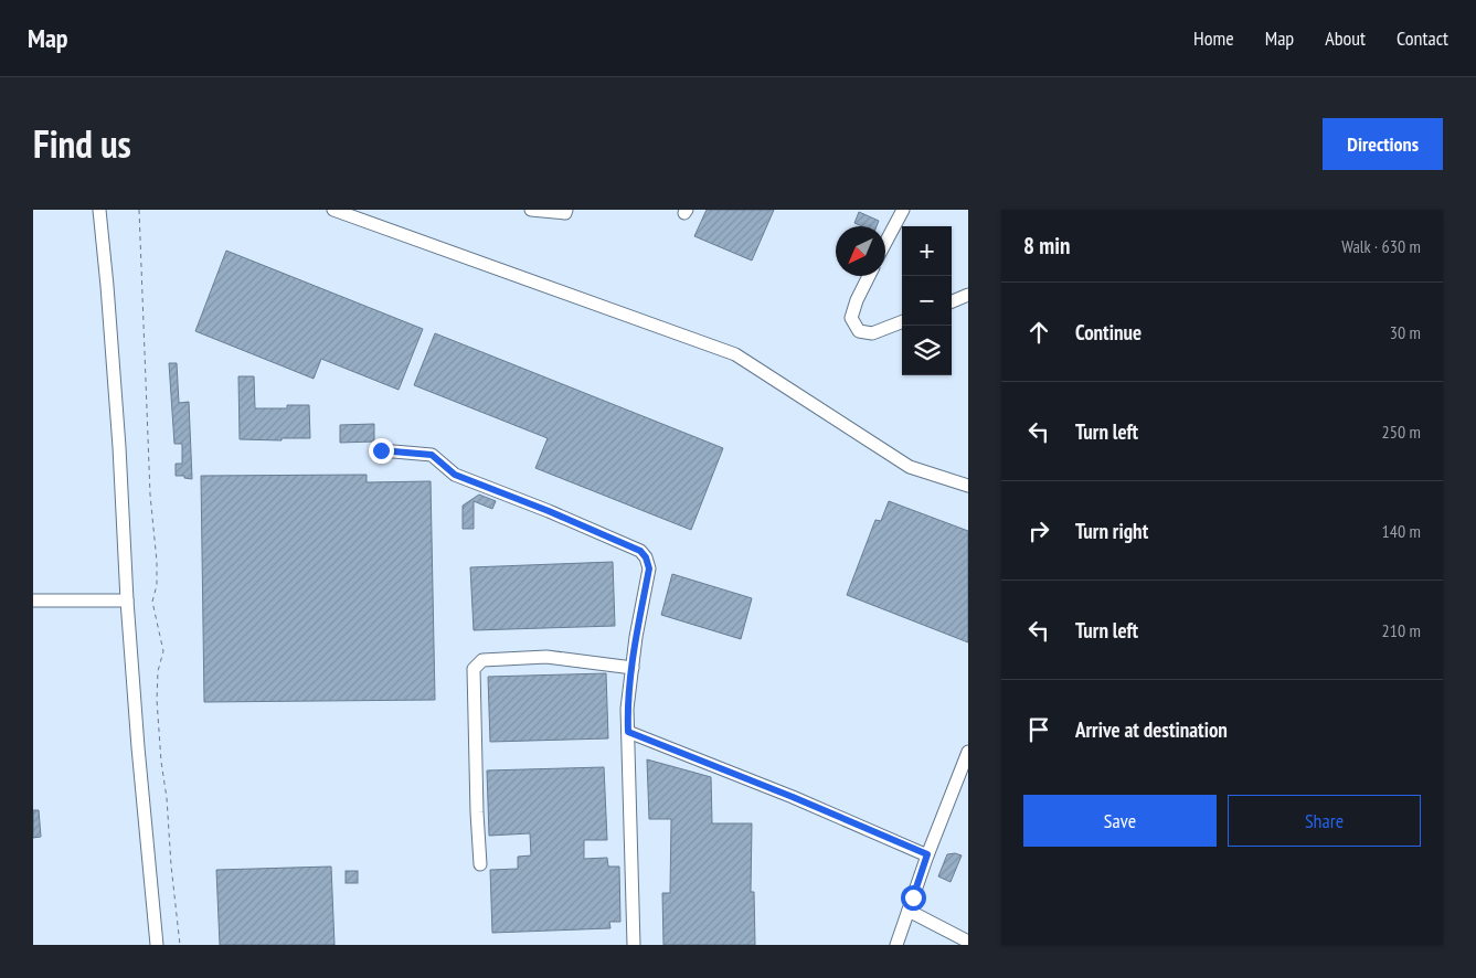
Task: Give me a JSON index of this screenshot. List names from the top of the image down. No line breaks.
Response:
{"north":"bottom left","page":{"header":"Map","nav":["Home","Map","About","Contact"],"title":"Find us","buttons":["Directions",["Save","Share"]],"heading":["8 min","Walk · 630 m"],"map_buttons":["+","−"],"list":[["Continue","30 m"],["Turn left","250 m"],["Turn right","140 m"],["Turn left","210 m"],"Arrive at destination"]}}
